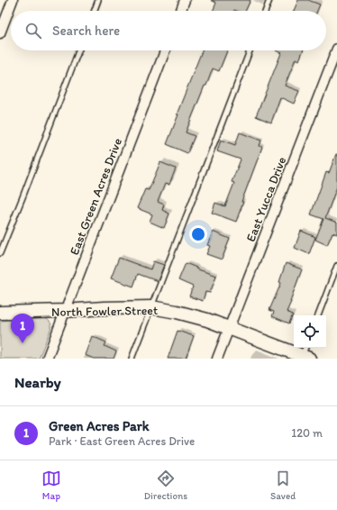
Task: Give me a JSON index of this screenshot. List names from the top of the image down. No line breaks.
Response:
{"streets":{"street":["East Green Acres Drive","East Yucca Drive","North Fowler Street"]},"crossings":[["East Green Acres Drive","North Fowler Street"],["East Yucca Drive","North Fowler Street"]],"page":{"search":"Search here","pins":"1","heading":"Nearby","list":[{"mark":"1","name":"Green Acres Park","note":"Park · East Green Acres Drive","value":"120 m"}],"nav":["Map","Directions","Saved"]}}
